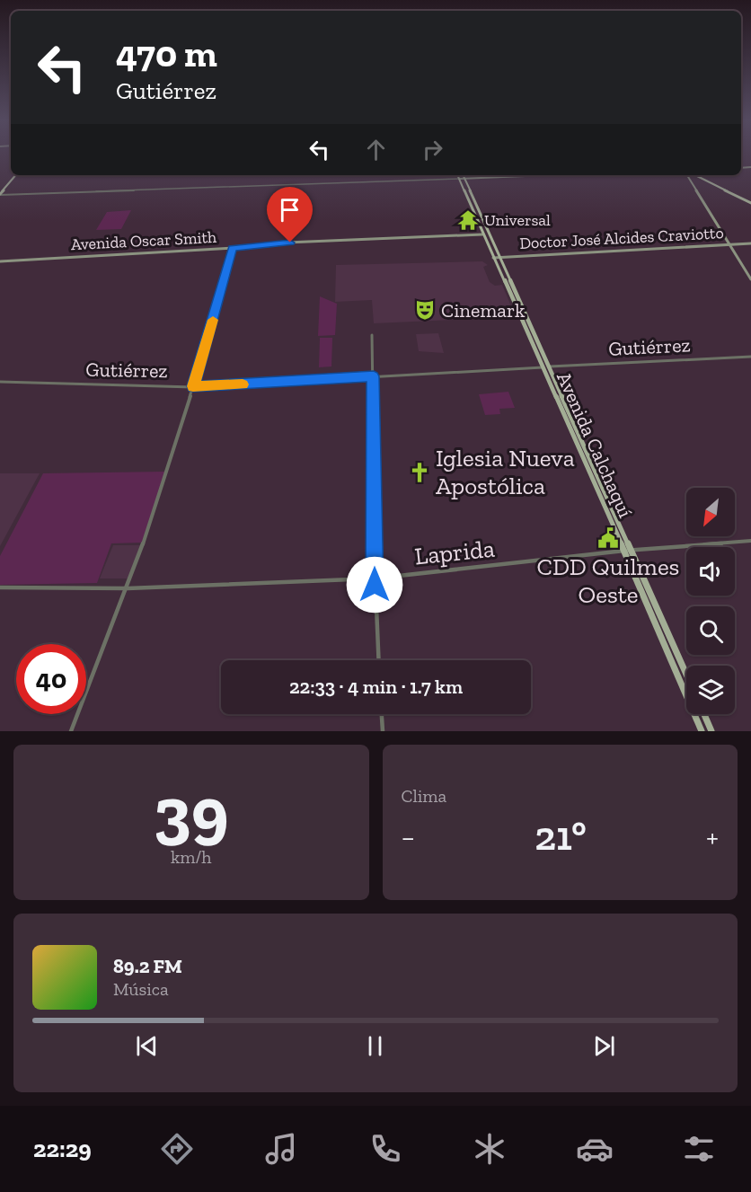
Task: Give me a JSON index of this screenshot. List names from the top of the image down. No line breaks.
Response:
{"streets":{"main road":["Doctor José Alcides Craviotto","Avenida Oscar Smith","Avenida Calchaquí"],"street":["Gutiérrez","Laprida"]},"crossings":[["Doctor José Alcides Craviotto","Avenida Calchaquí"],["Avenida Oscar Smith","Avenida Calchaquí"],["Gutiérrez","Avenida Calchaquí"],["Avenida Calchaquí","Laprida"]],"places":{"temple":["Universal"],"theatre":["Cinemark"],"church":["Iglesia Nueva Apostólica"],"public building":["CDD Quilmes Oeste"]},"north":"bottom left","page":{"turn":["470 m","Gutiérrez"],"limit":"40","trip":"22:33 · 4 min · 1.7 km","tile":[["39","km/h"],"Clima"],"heat":["−","21°","+"],"song":["89.2 FM","Música"],"tabs":"22:29"}}
